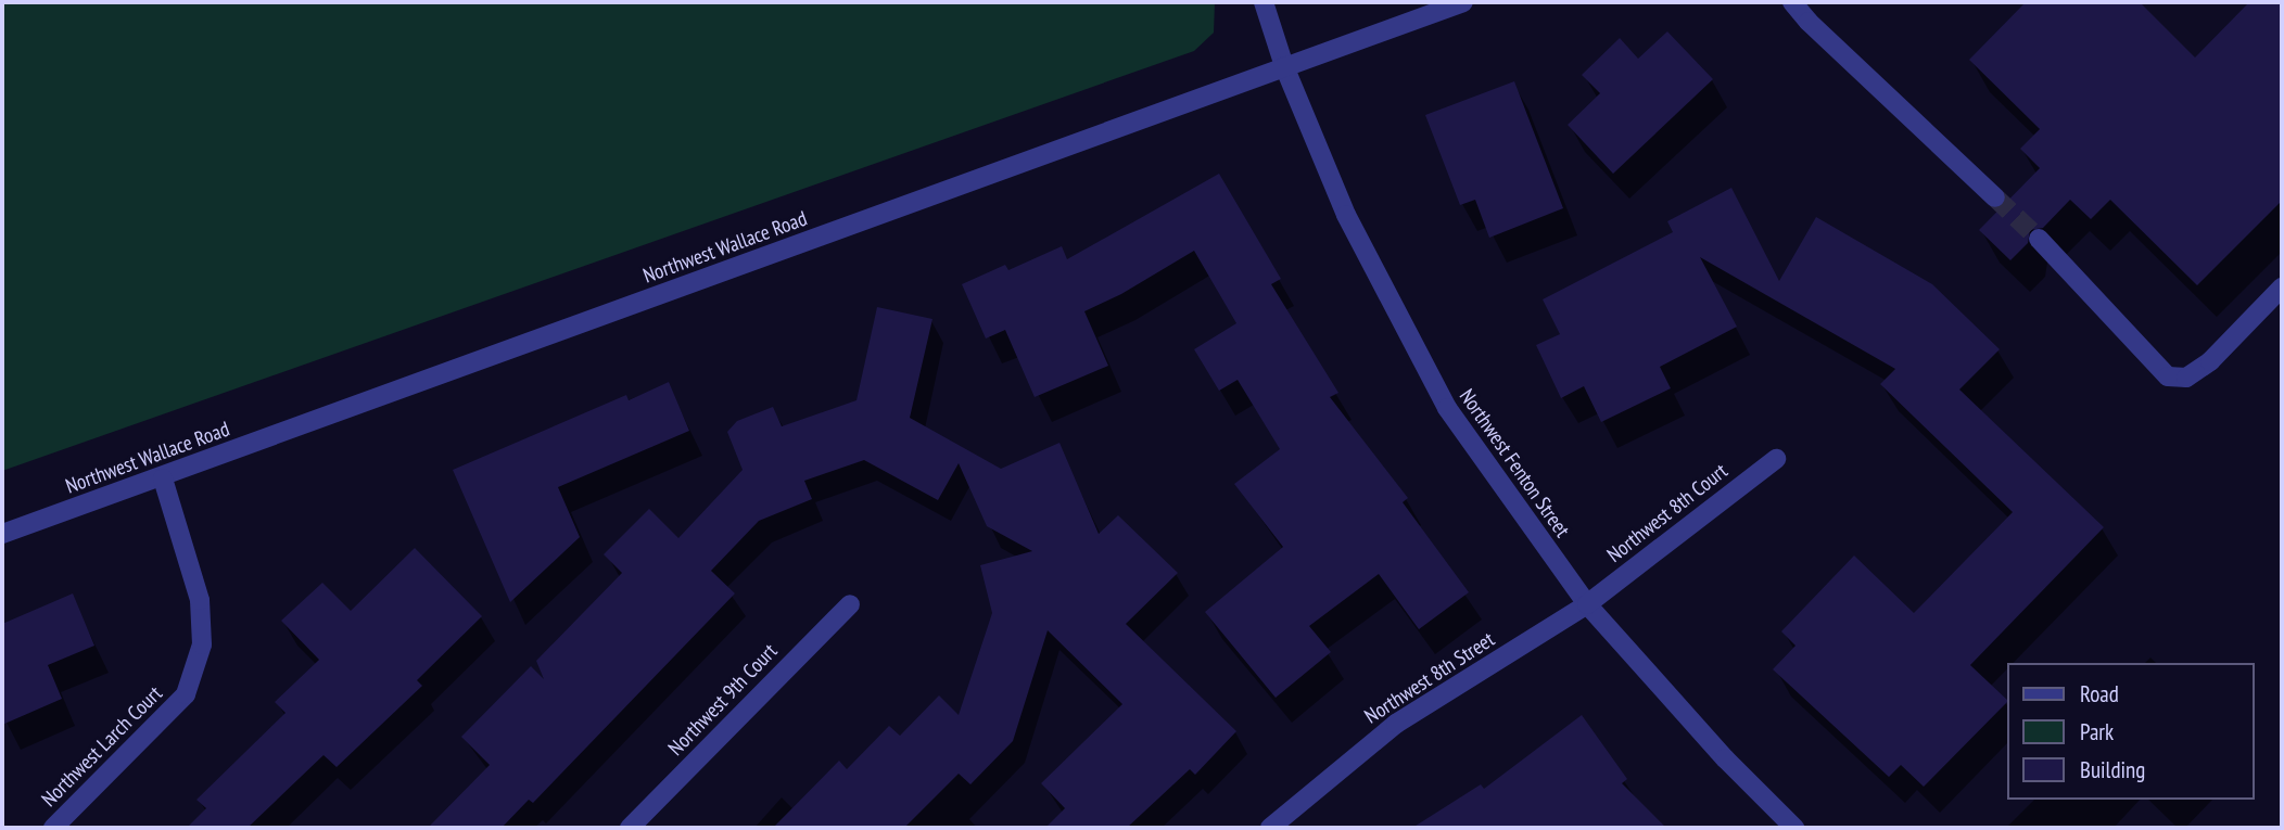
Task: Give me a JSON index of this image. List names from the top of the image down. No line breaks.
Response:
{"streets":{"street":["Northwest Wallace Road","Northwest Fenton Street","Northwest 8th Court","Northwest 8th Street","Northwest 9th Court","Northwest Larch Court"]},"crossings":[["Northwest Wallace Road","Northwest Fenton Street"],["Northwest Wallace Road","Northwest Larch Court"],["Northwest Fenton Street","Northwest 8th Court"],["Northwest Fenton Street","Northwest 8th Street"],["Northwest 8th Court","Northwest 8th Street"]],"legend":["Road","Park","Building"]}
